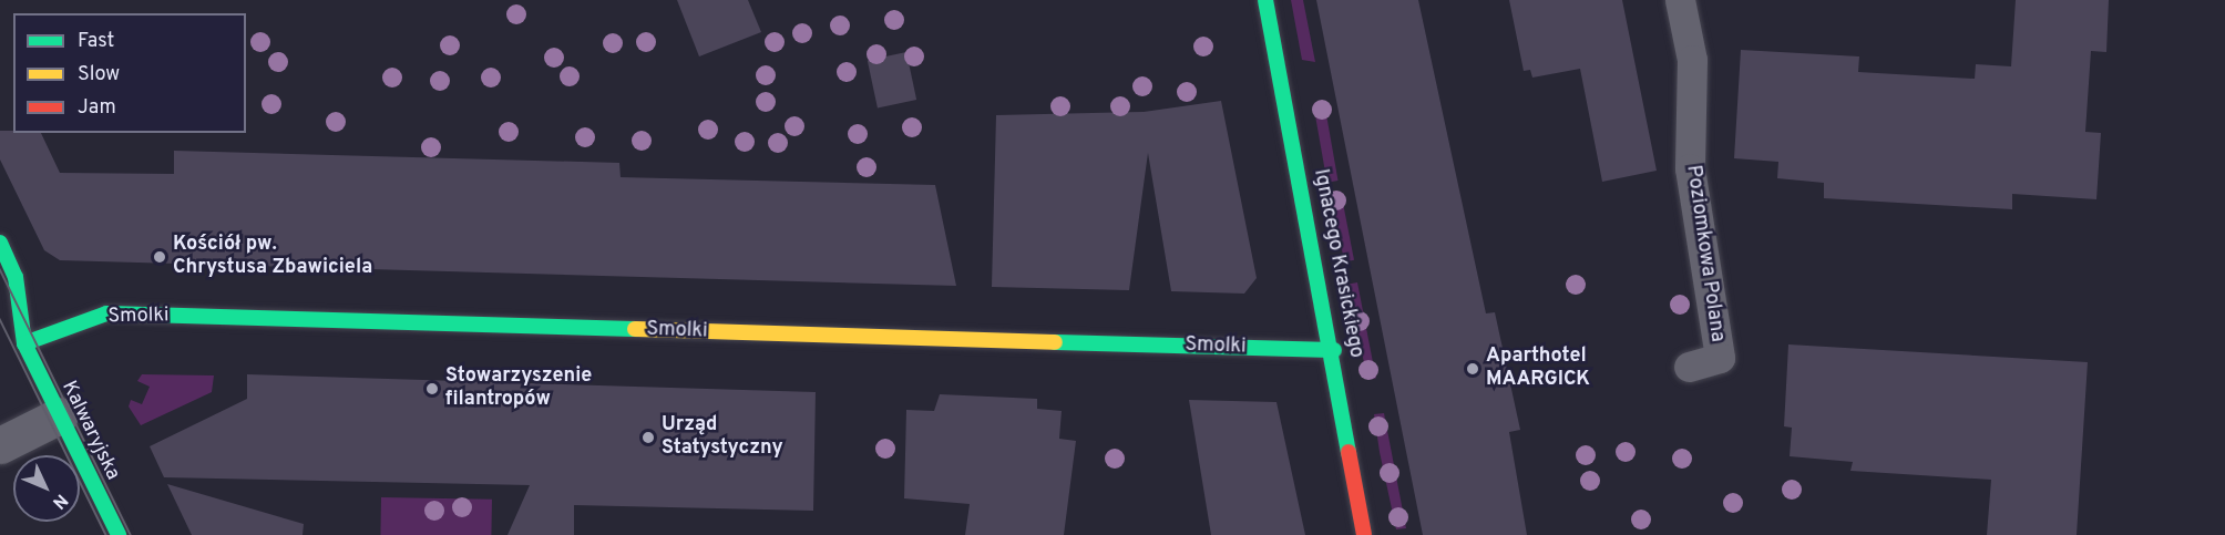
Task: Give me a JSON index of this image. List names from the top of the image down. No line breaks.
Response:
{"streets":{"street":["Ignacego Krasickiego","Smolki","Kalwaryjska"],"lane":["Poziomkowa Polana"]},"crossings":[["Ignacego Krasickiego","Smolki"],["Smolki","Kalwaryjska"]],"places":["Kościół pw. Chrystusa Zbawiciela","Aparthotel MAARGICK","Stowarzyszenie filantropów","Urząd Statystyczny"],"legend":["Fast","Slow","Jam"],"north":"bottom right"}
